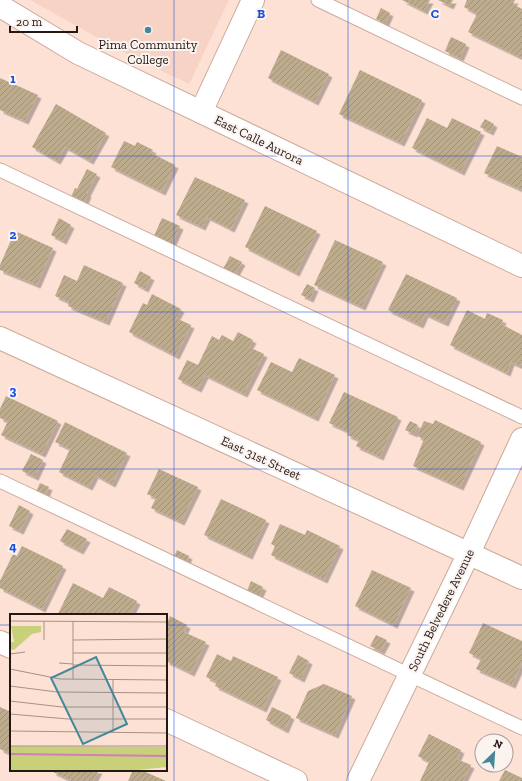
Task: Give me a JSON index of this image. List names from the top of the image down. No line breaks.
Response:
{"streets":{"street":["East Calle Aurora","East 31st Street","South Belvedere Avenue"]},"crossings":[["East 31st Street","South Belvedere Avenue"]],"places":["Pima Community College"],"scale_bar":"20 m","north":"top right","grid":{"columns":["B","C"],"rows":["1","2","3","4"]}}
